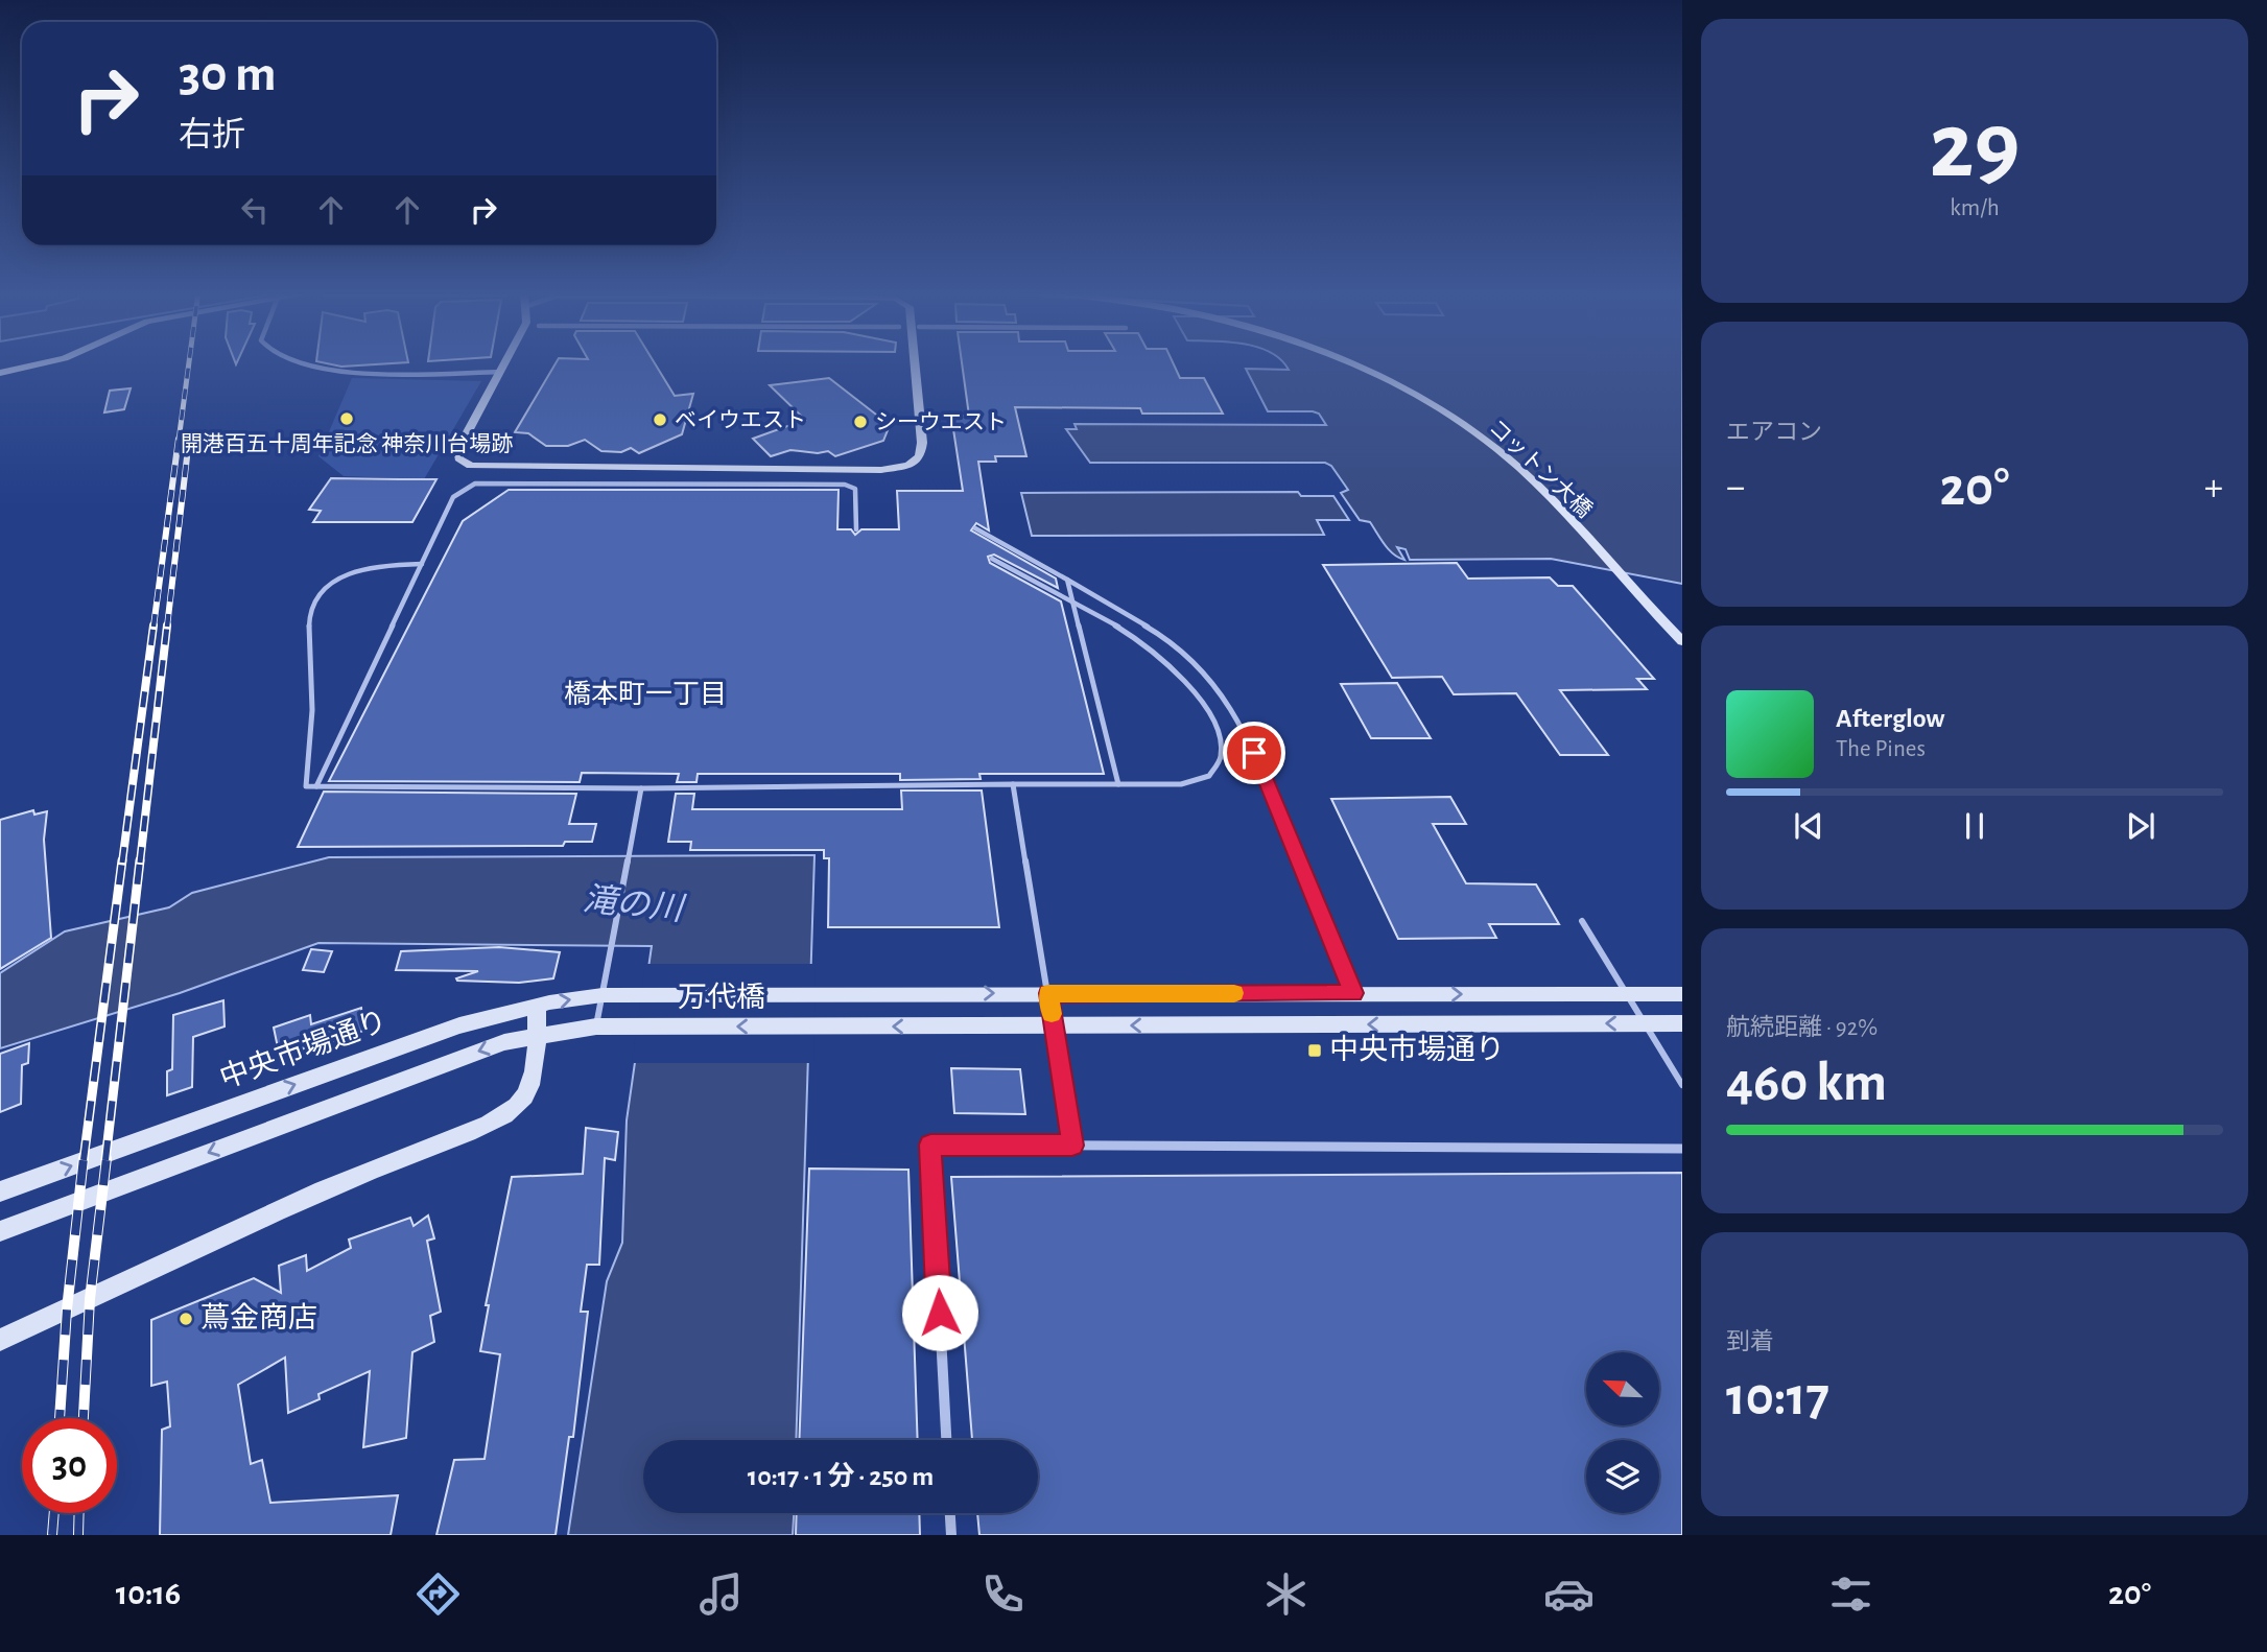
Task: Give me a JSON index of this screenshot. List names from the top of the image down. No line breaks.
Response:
{"streets":{"street":["コットン大橋","万代橋","中央市場通り"]},"crossings":[["万代橋","中央市場通り"]],"districts":["橋本町一丁目"],"water":["滝の川"],"places":{"other":["開港百五十周年記念 神奈川台場跡","ベイウエスト","シーウエスト","蔦金商店"],"transit":["中央市場通り"]},"north":"top left","page":{"tile":[["29","km/h"],"エアコン",["航続距離 · 92%","460 km"],["到着","10:17"]],"turn":["30 m","右折"],"heat":["−","20°","+"],"song":["Afterglow","The Pines"],"limit":"30","trip":"10:17 · 1 分 · 250 m","tabs":["10:16","20°"]}}
